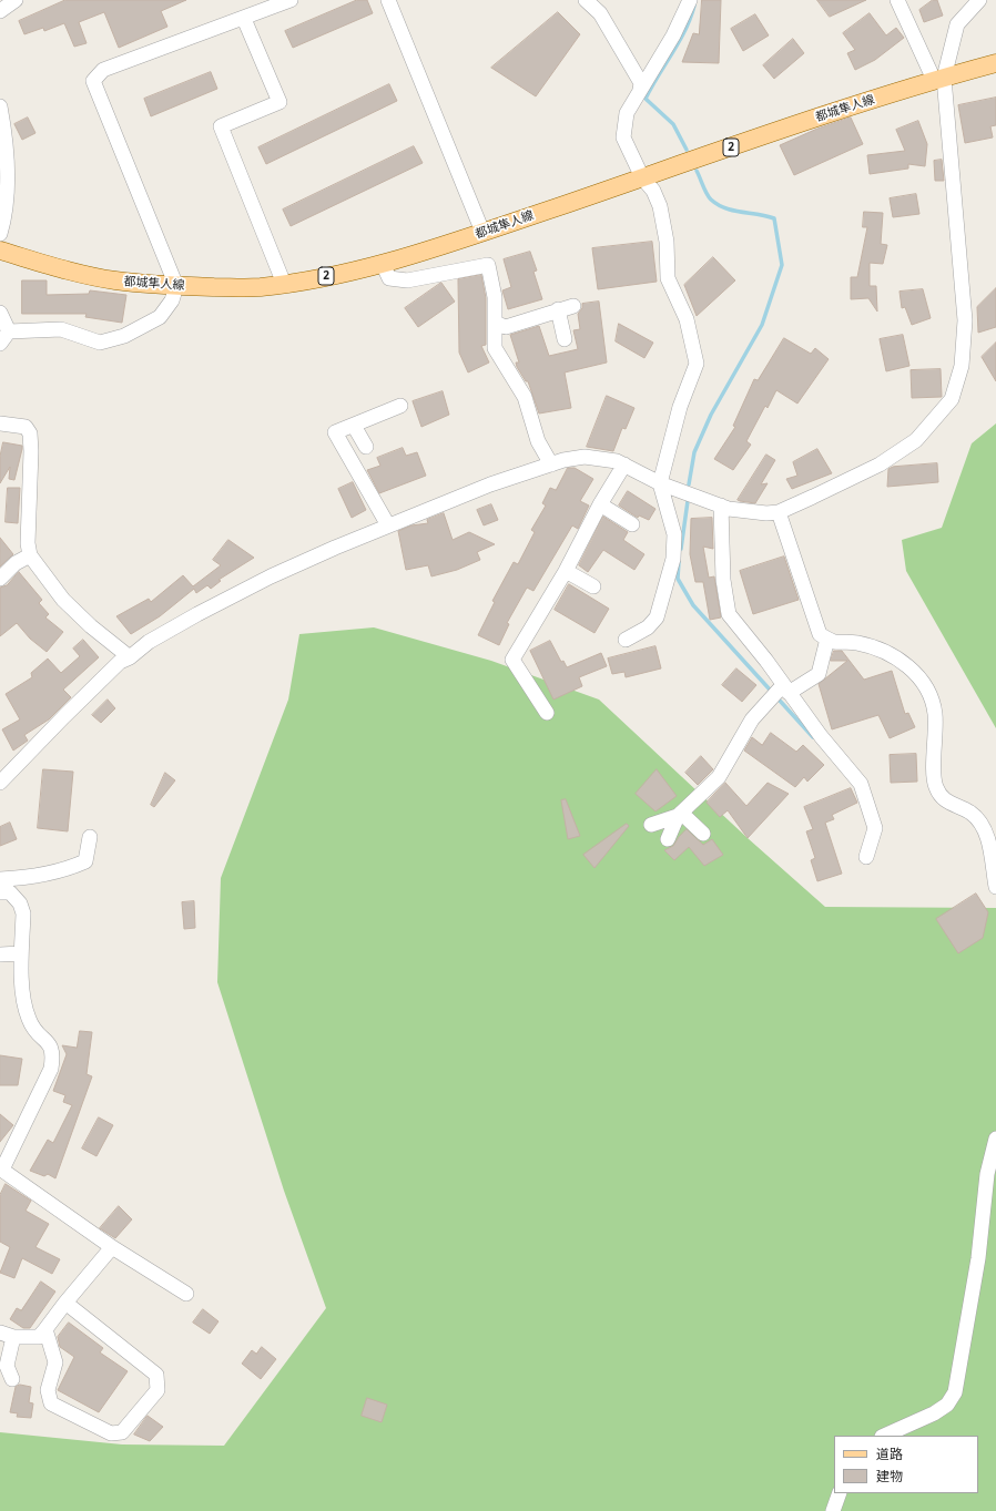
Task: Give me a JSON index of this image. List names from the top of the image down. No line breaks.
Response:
{"streets":{"main road":["都城隼人線","2"]},"legend":["道路","建物"]}
